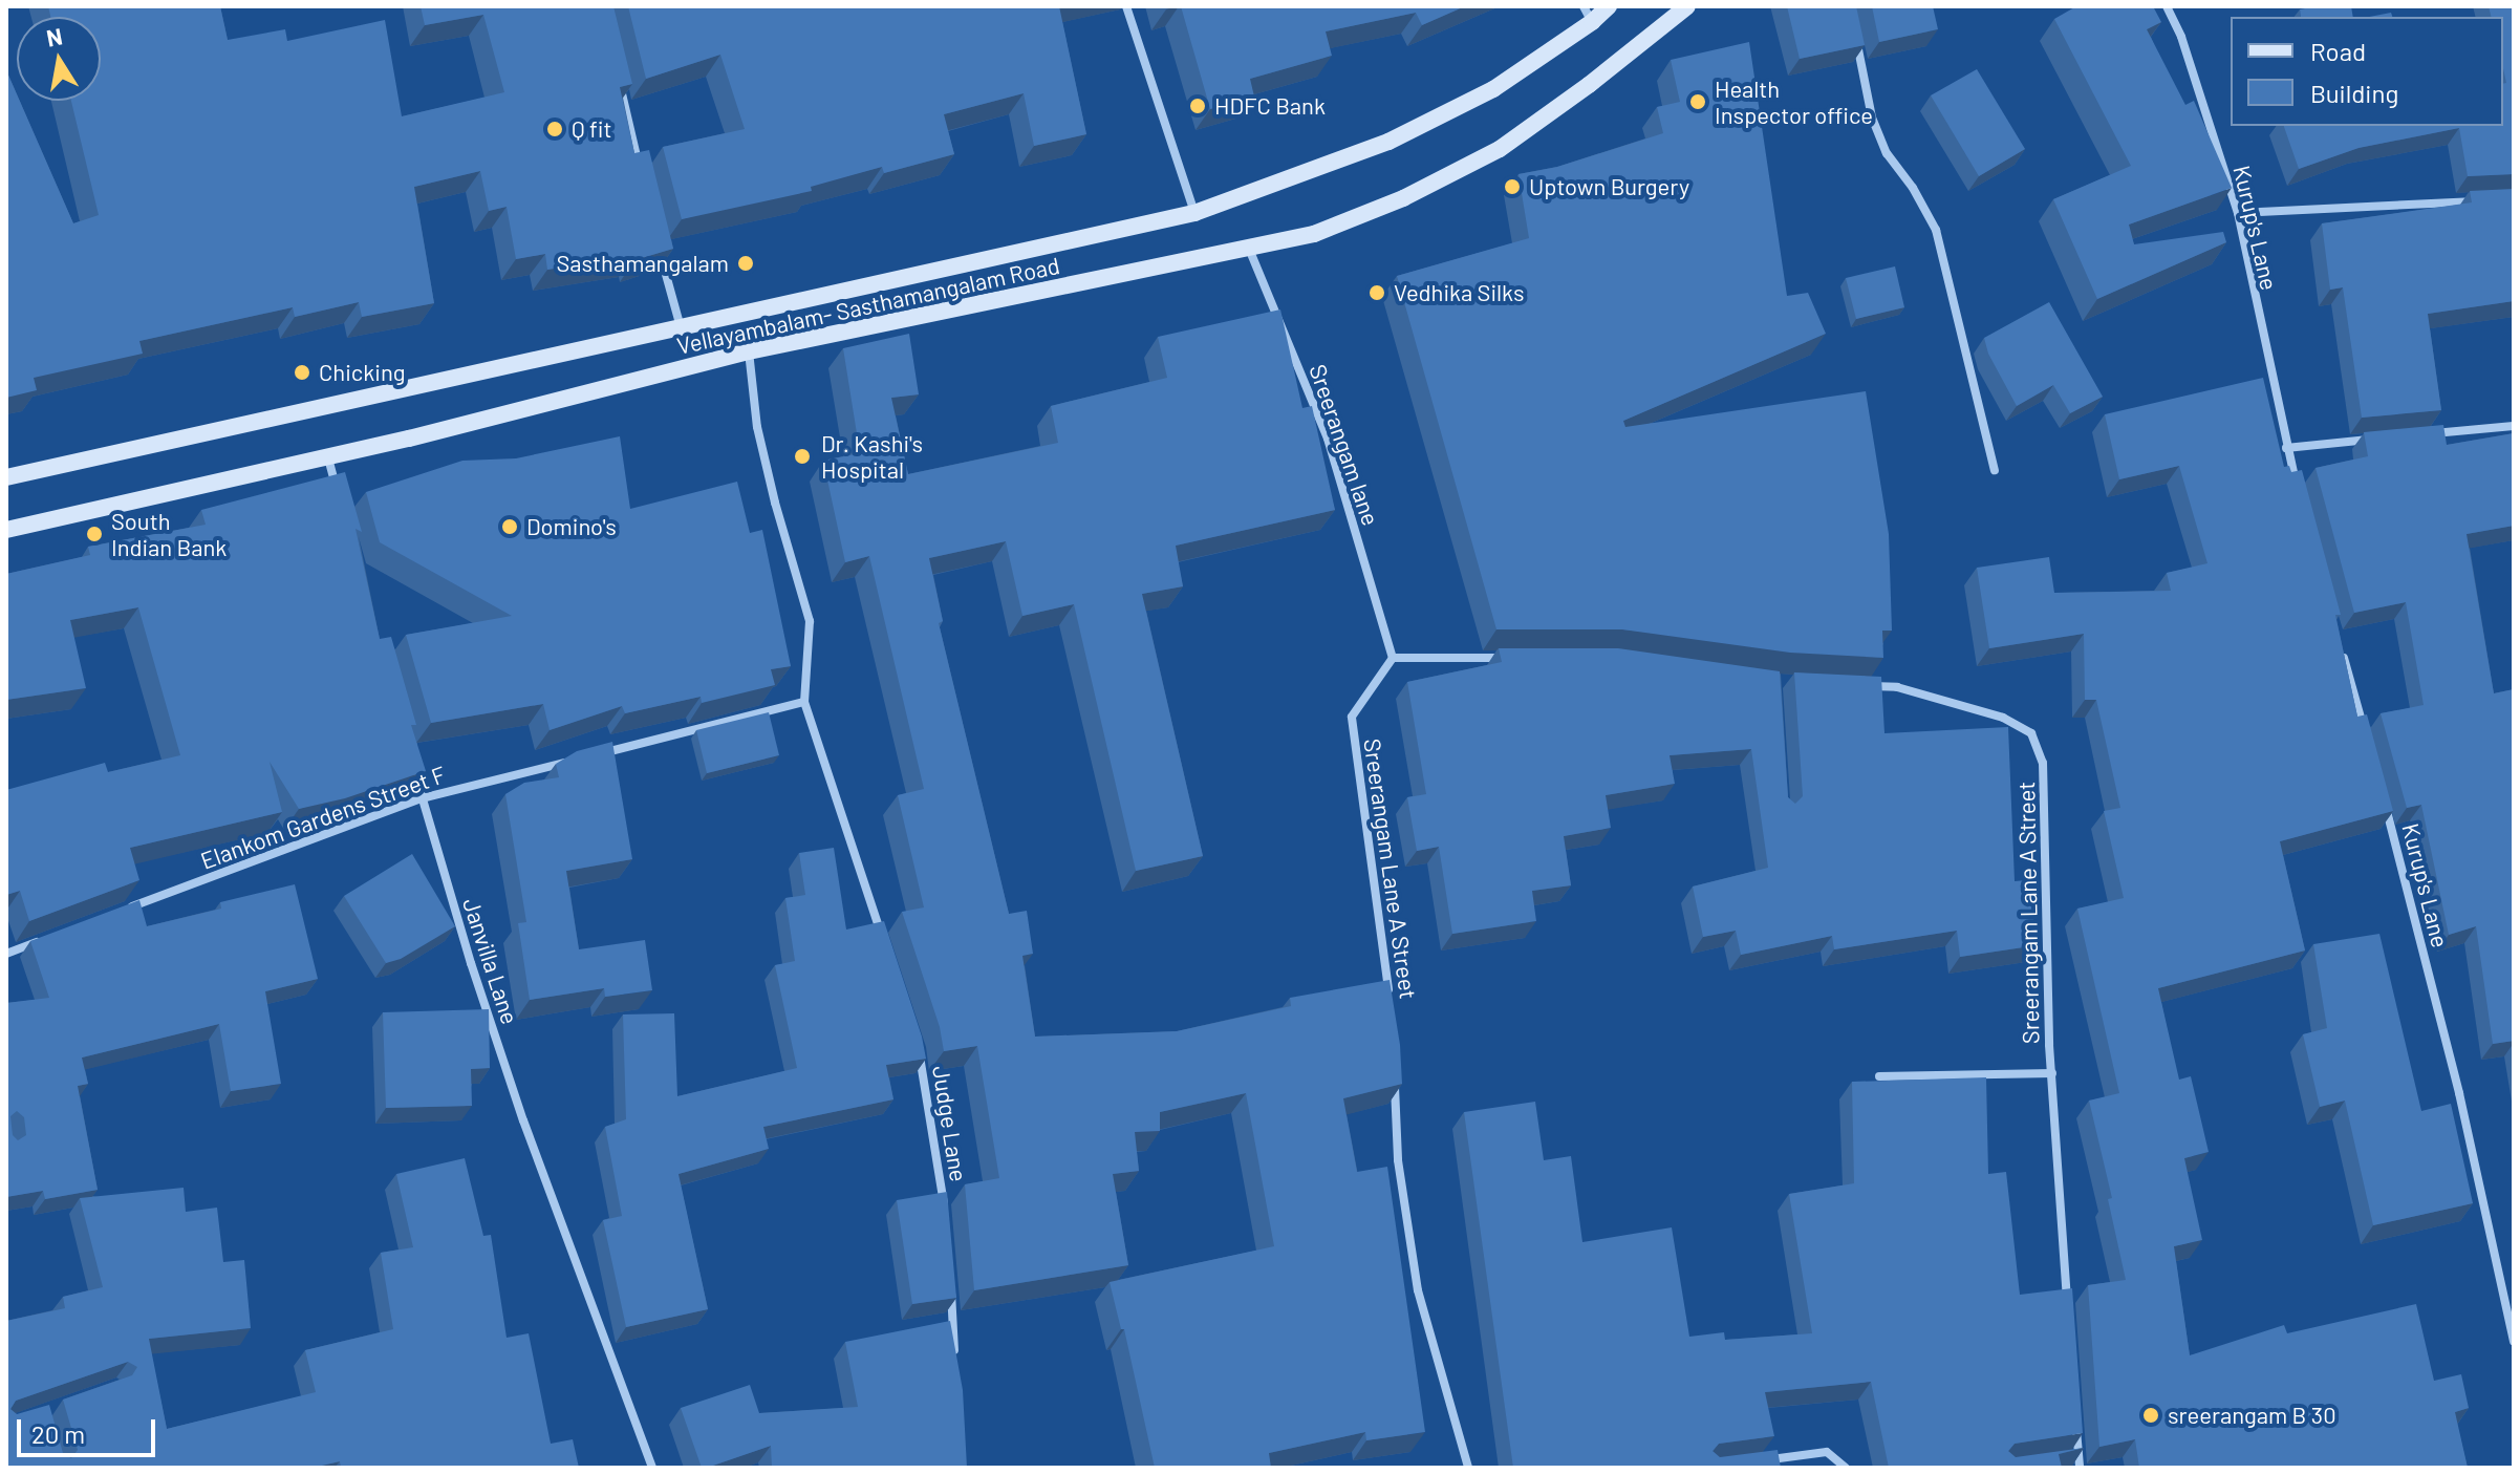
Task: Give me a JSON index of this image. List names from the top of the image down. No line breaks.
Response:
{"streets":{"main road":["Vellayambalam- Sasthamangalam Road"],"street":["Kurup's Lane","Sreerangam lane","Elankom Gardens Street F","Sreerangam Lane A Street","Janvilla Lane","Judge Lane"]},"crossings":[["Vellayambalam- Sasthamangalam Road","Sreerangam lane"],["Sreerangam lane","Sreerangam Lane A Street"],["Elankom Gardens Street F","Janvilla Lane"]],"places":["Health Inspector office","HDFC Bank","Q fit","Uptown Burgery","Sasthamangalam","Vedhika Silks","Chicking","Dr. Kashi's Hospital","Domino's","South Indian Bank","sreerangam B 30"],"legend":["Road","Building"],"scale_bar":"20 m","north":"top"}
